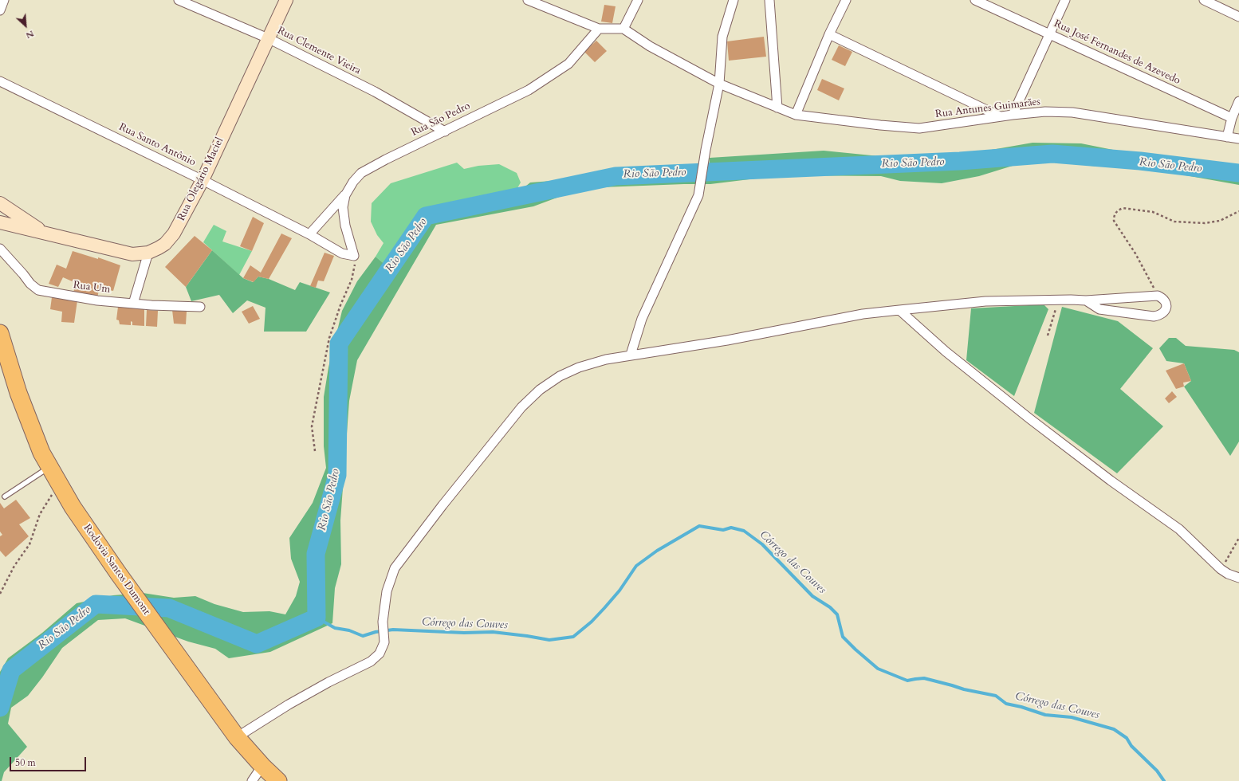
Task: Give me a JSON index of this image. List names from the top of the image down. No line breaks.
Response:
{"streets":{"highway":["Rodovia Santos Dumont"],"street":["Rua Clemente Vieira","Rua José Fernandes de Azevedo","Rua Antunes Guimarães","Rua São Pedro","Rua Santo Antônio","Rua Olegário Maciel","Rua Um"]},"crossings":[["Rua Clemente Vieira","Rua São Pedro"],["Rua Clemente Vieira","Rua Olegário Maciel"],["Rua São Pedro","Rua Santo Antônio"],["Rua Santo Antônio","Rua Olegário Maciel"]],"water":["Rio São Pedro","Córrego das Couves"],"scale_bar":"50 m","north":"bottom right"}
